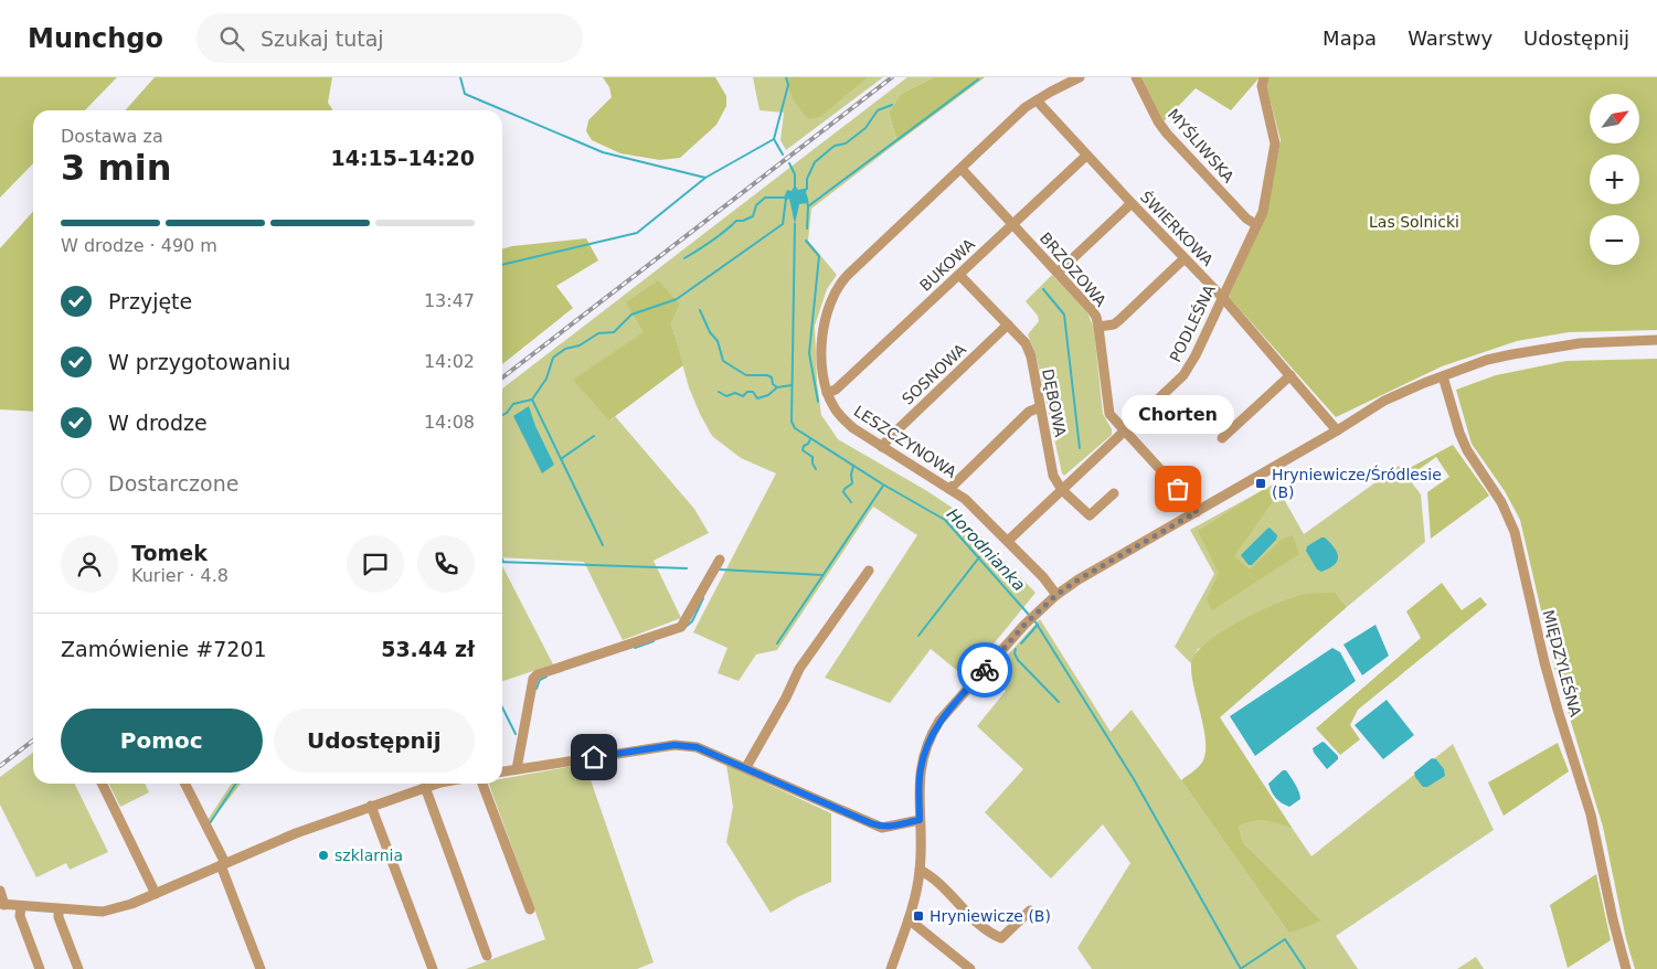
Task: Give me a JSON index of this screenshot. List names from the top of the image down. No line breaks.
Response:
{"streets":{"street":["MYŚLIWSKA","ŚWIERKOWA","BUKOWA","BRZOZOWA","PODLEŚNA","SOSNOWA","DĘBOWA","LESZCZYNOWA","MIĘDZYLEŚNA"]},"crossings":[["MYŚLIWSKA","PODLEŚNA"],["ŚWIERKOWA","BUKOWA"],["ŚWIERKOWA","PODLEŚNA"],["ŚWIERKOWA","LESZCZYNOWA"],["BUKOWA","BRZOZOWA"],["BUKOWA","DĘBOWA"],["BUKOWA","LESZCZYNOWA"],["BRZOZOWA","PODLEŚNA"],["BRZOZOWA","LESZCZYNOWA"],["PODLEŚNA","DĘBOWA"],["PODLEŚNA","LESZCZYNOWA"],["SOSNOWA","DĘBOWA"],["SOSNOWA","LESZCZYNOWA"]],"water":["Horodnianka"],"parks":["Las Solnicki"],"places":{"transit":["Hryniewicze/Śródlesie (B)","Hryniewicze (B)"],"other":["Chorten","szklarnia"]},"north":"top right","page":{"header":"Munchgo","search":"Szukaj tutaj","nav":["Mapa","Warstwy","Udostępnij"],"map_buttons":["+","−"],"heading":["3 min","Dostawa za","14:15–14:20"],"panel":["Tomek","Kurier · 4.8","Zamówienie #7201","53.44 zł"],"bar":"W drodze · 490 m","list":[["Przyjęte","13:47"],["W przygotowaniu","14:02"],["W drodze","14:08"],"Dostarczone"],"bubble":"Chorten","buttons":["Pomoc","Udostępnij"]}}
